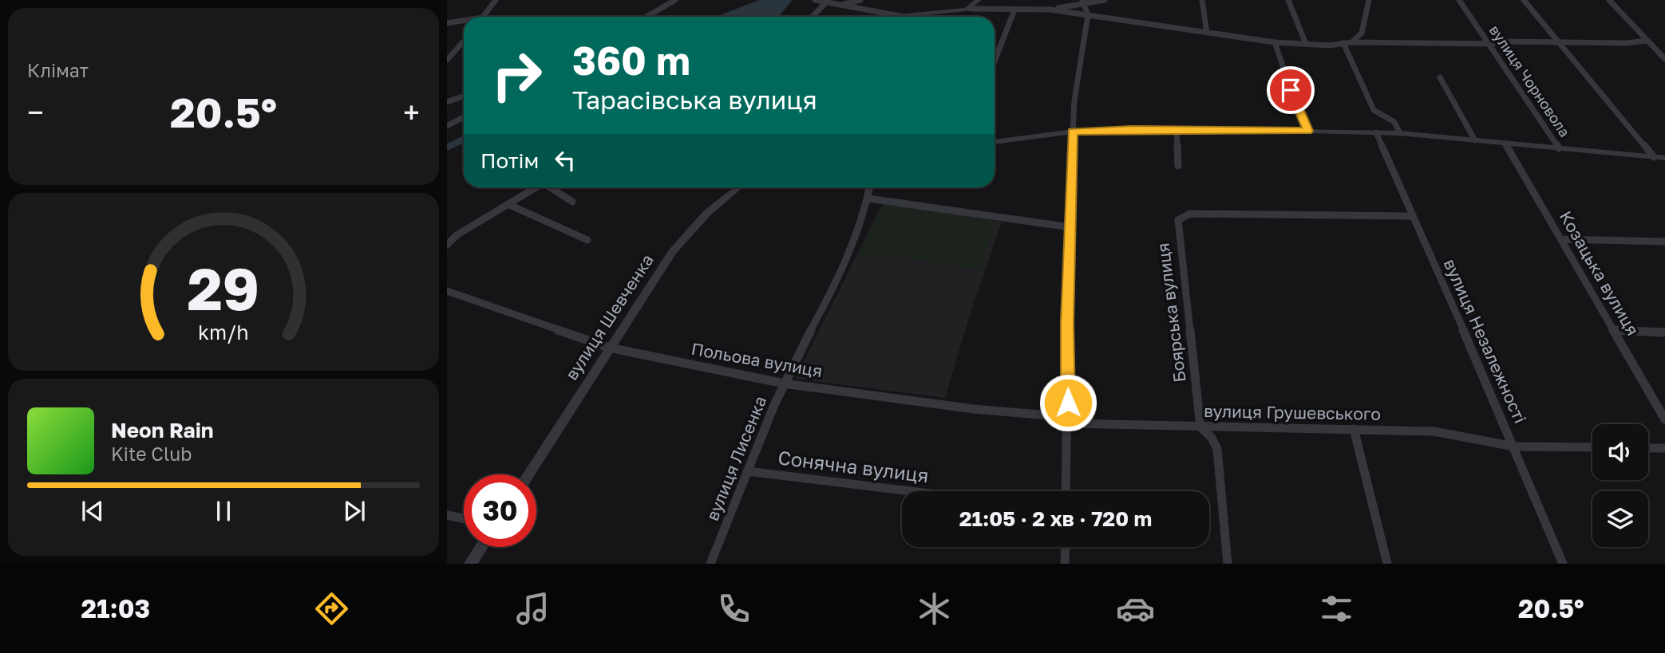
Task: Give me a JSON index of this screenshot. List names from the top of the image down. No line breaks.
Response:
{"streets":{"street":["вулиця Чорновола","Козацька вулиця","Боярська вулиця","вулиця Шевченка","вулиця Незалежності","Польова вулиця","вулиця Грушевського","вулиця Лисенка","Сонячна вулиця"]},"crossings":[["Боярська вулиця","вулиця Незалежності"],["Боярська вулиця","вулиця Грушевського"],["вулиця Шевченка","Польова вулиця"],["вулиця Незалежності","вулиця Грушевського"],["Польова вулиця","вулиця Грушевського"],["Польова вулиця","вулиця Лисенка"],["вулиця Лисенка","Сонячна вулиця"]],"page":{"tile":"Клімат","turn":["360 m","Тарасівська вулиця"],"heat":["−","20.5°","+"],"then":"Потім","song":["Neon Rain","Kite Club"],"limit":"30","trip":"21:05 · 2 хв · 720 m","tabs":["21:03","20.5°"],"gauge":["29","km/h"]}}
